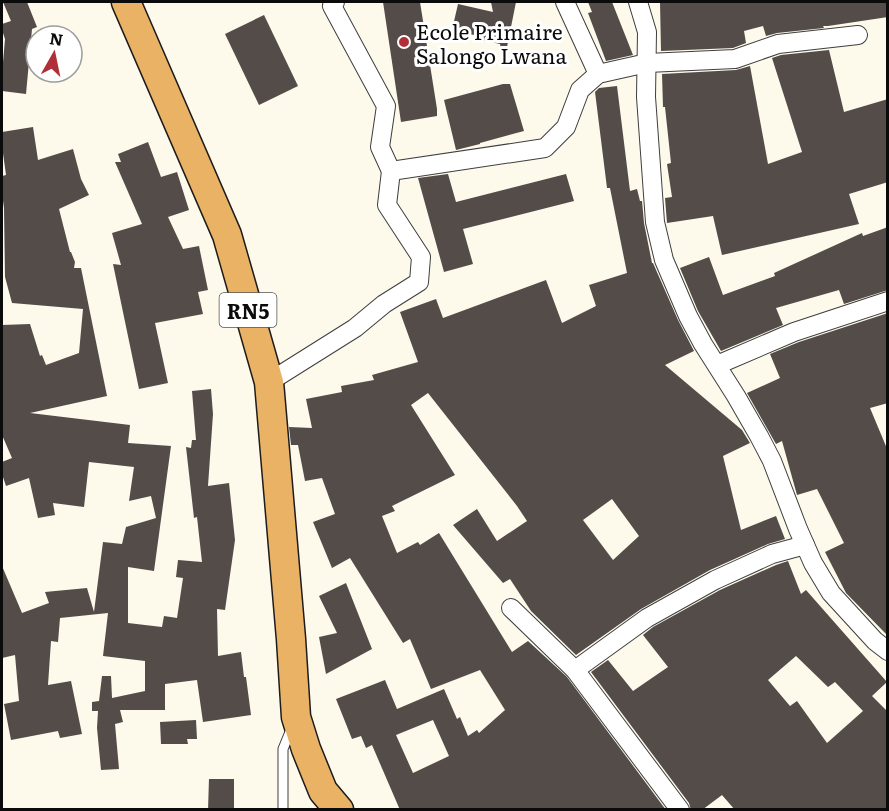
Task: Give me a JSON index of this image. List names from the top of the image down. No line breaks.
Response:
{"streets":{"highway":["RN5"]},"places":["Ecole Primaire Salongo Lwana"],"north":"top"}
